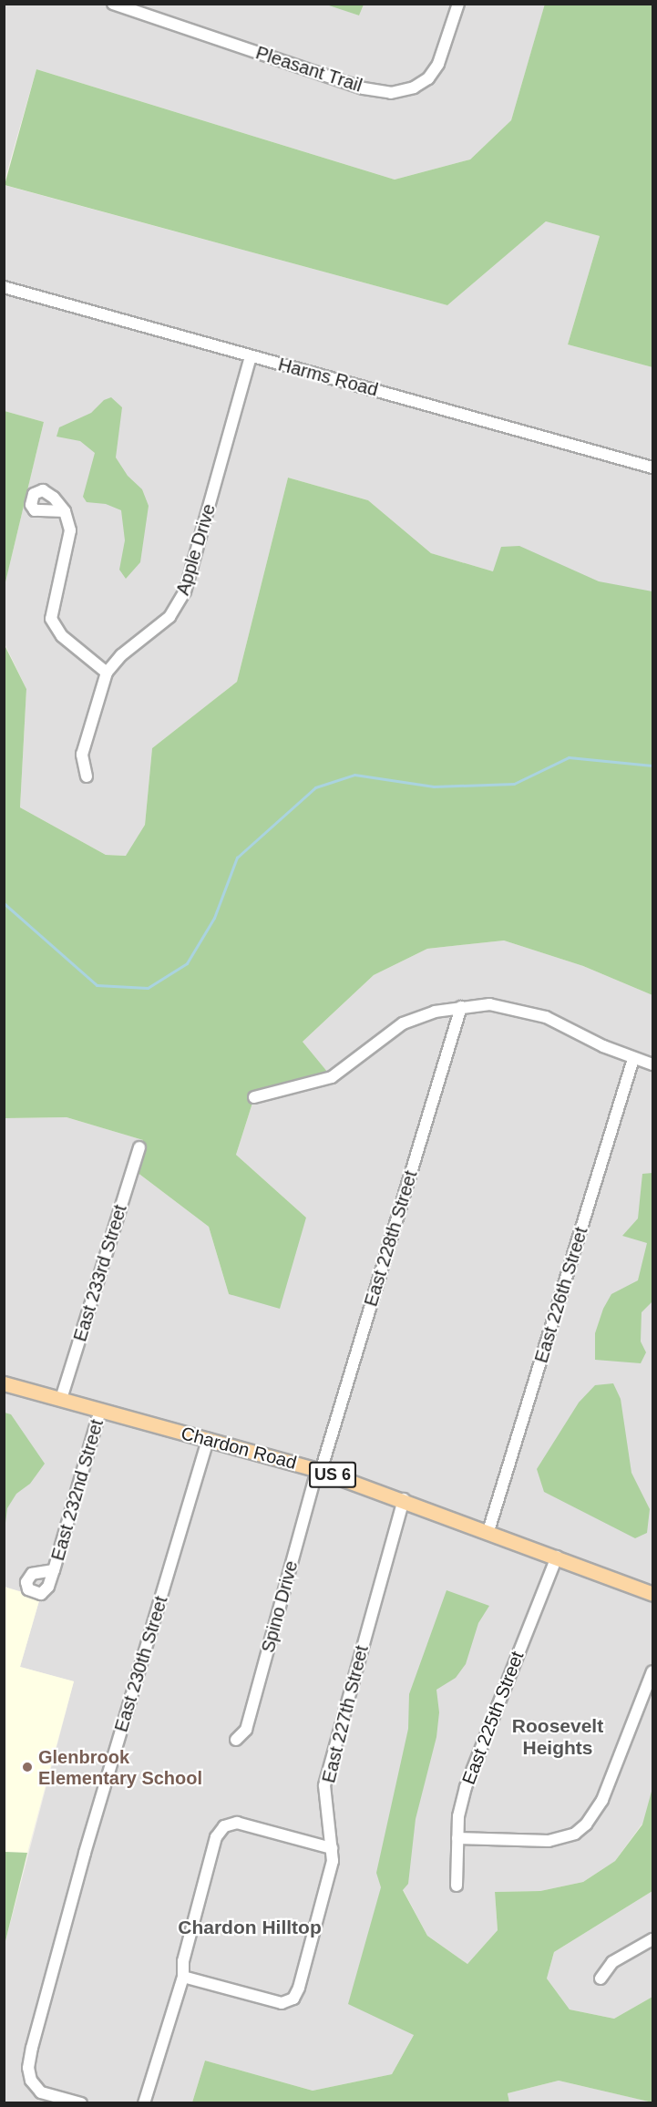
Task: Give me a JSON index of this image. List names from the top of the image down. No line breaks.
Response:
{"streets":{"main road":["Chardon Road","US 6"],"street":["Pleasant Trail","Harms Road","Apple Drive","East 228th Street","East 233rd Street","East 226th Street","East 232nd Street","Spino Drive","East 230th Street","East 227th Street","East 225th Street"]},"crossings":[["Harms Road","Apple Drive"],["East 228th Street","Chardon Road"],["East 228th Street","Spino Drive"],["East 233rd Street","Chardon Road"],["East 226th Street","Chardon Road"],["Chardon Road","East 232nd Street"],["Chardon Road","Spino Drive"],["Chardon Road","East 230th Street"],["Chardon Road","East 227th Street"],["Chardon Road","East 225th Street"]],"districts":["Roosevelt Heights","Chardon Hilltop"],"places":["Glenbrook Elementary School"]}
